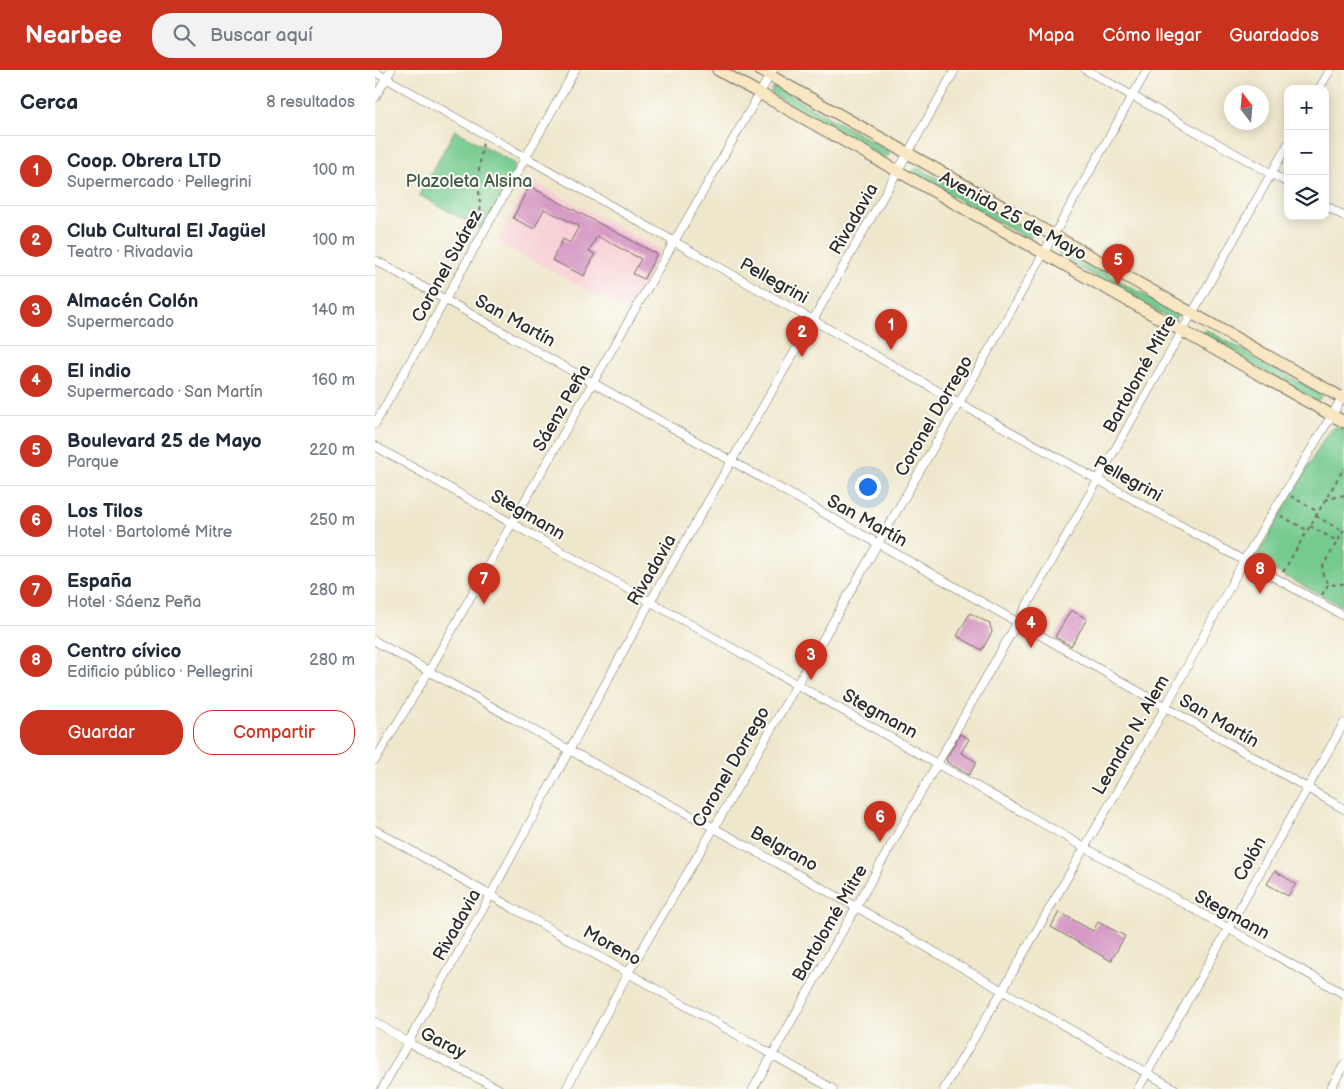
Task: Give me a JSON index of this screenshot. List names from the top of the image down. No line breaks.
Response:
{"streets":{"main road":["Avenida 25 de Mayo"],"street":["Rivadavia","Coronel Suárez","Pellegrini","San Martín","Bartolomé Mitre","Sáenz Peña","Coronel Dorrego","Stegmann","Leandro N. Alem","Belgrano","Colón","Moreno","Garay"]},"crossings":[["Avenida 25 de Mayo","Rivadavia"],["Avenida 25 de Mayo","Bartolomé Mitre"],["Avenida 25 de Mayo","Sáenz Peña"],["Avenida 25 de Mayo","Coronel Dorrego"],["Avenida 25 de Mayo","Leandro N. Alem"],["Rivadavia","Pellegrini"],["Rivadavia","San Martín"],["Rivadavia","Stegmann"],["Rivadavia","Belgrano"],["Rivadavia","Moreno"],["Rivadavia","Garay"],["Coronel Suárez","Pellegrini"],["Coronel Suárez","San Martín"],["Pellegrini","Bartolomé Mitre"],["Pellegrini","Sáenz Peña"],["Pellegrini","Coronel Dorrego"],["Pellegrini","Leandro N. Alem"],["San Martín","Bartolomé Mitre"],["San Martín","Sáenz Peña"],["San Martín","Coronel Dorrego"],["San Martín","Leandro N. Alem"],["San Martín","Colón"],["Bartolomé Mitre","Stegmann"],["Bartolomé Mitre","Belgrano"],["Bartolomé Mitre","Moreno"],["Sáenz Peña","Stegmann"],["Sáenz Peña","Belgrano"],["Coronel Dorrego","Stegmann"],["Coronel Dorrego","Belgrano"],["Coronel Dorrego","Moreno"],["Stegmann","Leandro N. Alem"],["Stegmann","Colón"],["Leandro N. Alem","Belgrano"],["Belgrano","Colón"]],"parks":["Plazoleta Alsina"],"north":"top","page":{"header":"Nearbee","search":"Buscar aquí","nav":["Mapa","Cómo llegar","Guardados"],"heading":["Cerca","8 resultados"],"map_buttons":["+","−"],"list":[{"mark":"1","name":"Coop. Obrera LTD","note":"Supermercado · Pellegrini","value":"100 m"},{"mark":"2","name":"Club Cultural El Jagüel","note":"Teatro · Rivadavia","value":"100 m"},{"mark":"3","name":"Almacén Colón","note":"Supermercado","value":"140 m"},{"mark":"4","name":"El indio","note":"Supermercado · San Martín","value":"160 m"},{"mark":"5","name":"Boulevard 25 de Mayo","note":"Parque","value":"220 m"},{"mark":"6","name":"Los Tilos","note":"Hotel · Bartolomé Mitre","value":"250 m"},{"mark":"7","name":"España","note":"Hotel · Sáenz Peña","value":"280 m"},{"mark":"8","name":"Centro cívico","note":"Edificio público · Pellegrini","value":"280 m"}],"pins":["5","1","2","8","7","4","3","6"],"buttons":["Guardar","Compartir"]}}
